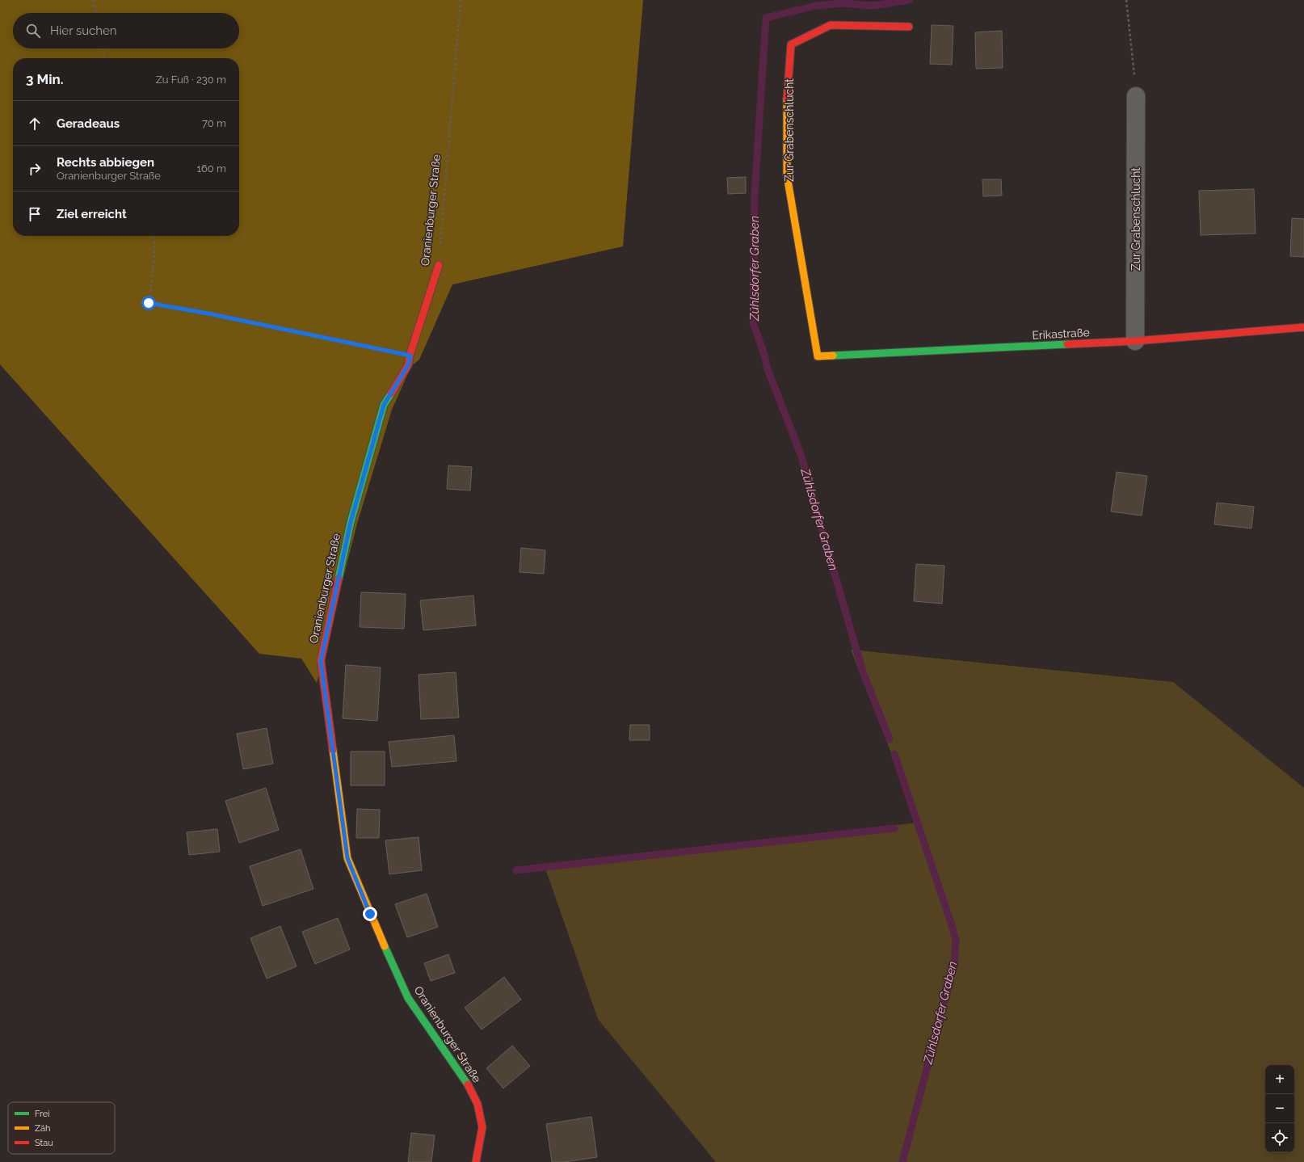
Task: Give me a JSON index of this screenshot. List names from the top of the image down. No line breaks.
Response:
{"streets":{"street":["Zur Grabenschlucht","Oranienburger Straße","Erikastraße"]},"crossings":[["Zur Grabenschlucht","Erikastraße"]],"water":["Zühlsdorfer Graben"],"legend":["Frei","Zäh","Stau"],"page":{"search":"Hier suchen","heading":["3 Min.","Zu Fuß · 230 m"],"list":[["Geradeaus","70 m"],["Rechts abbiegen","Oranienburger Straße","160 m"],"Ziel erreicht"],"map_buttons":["+","−"]}}
